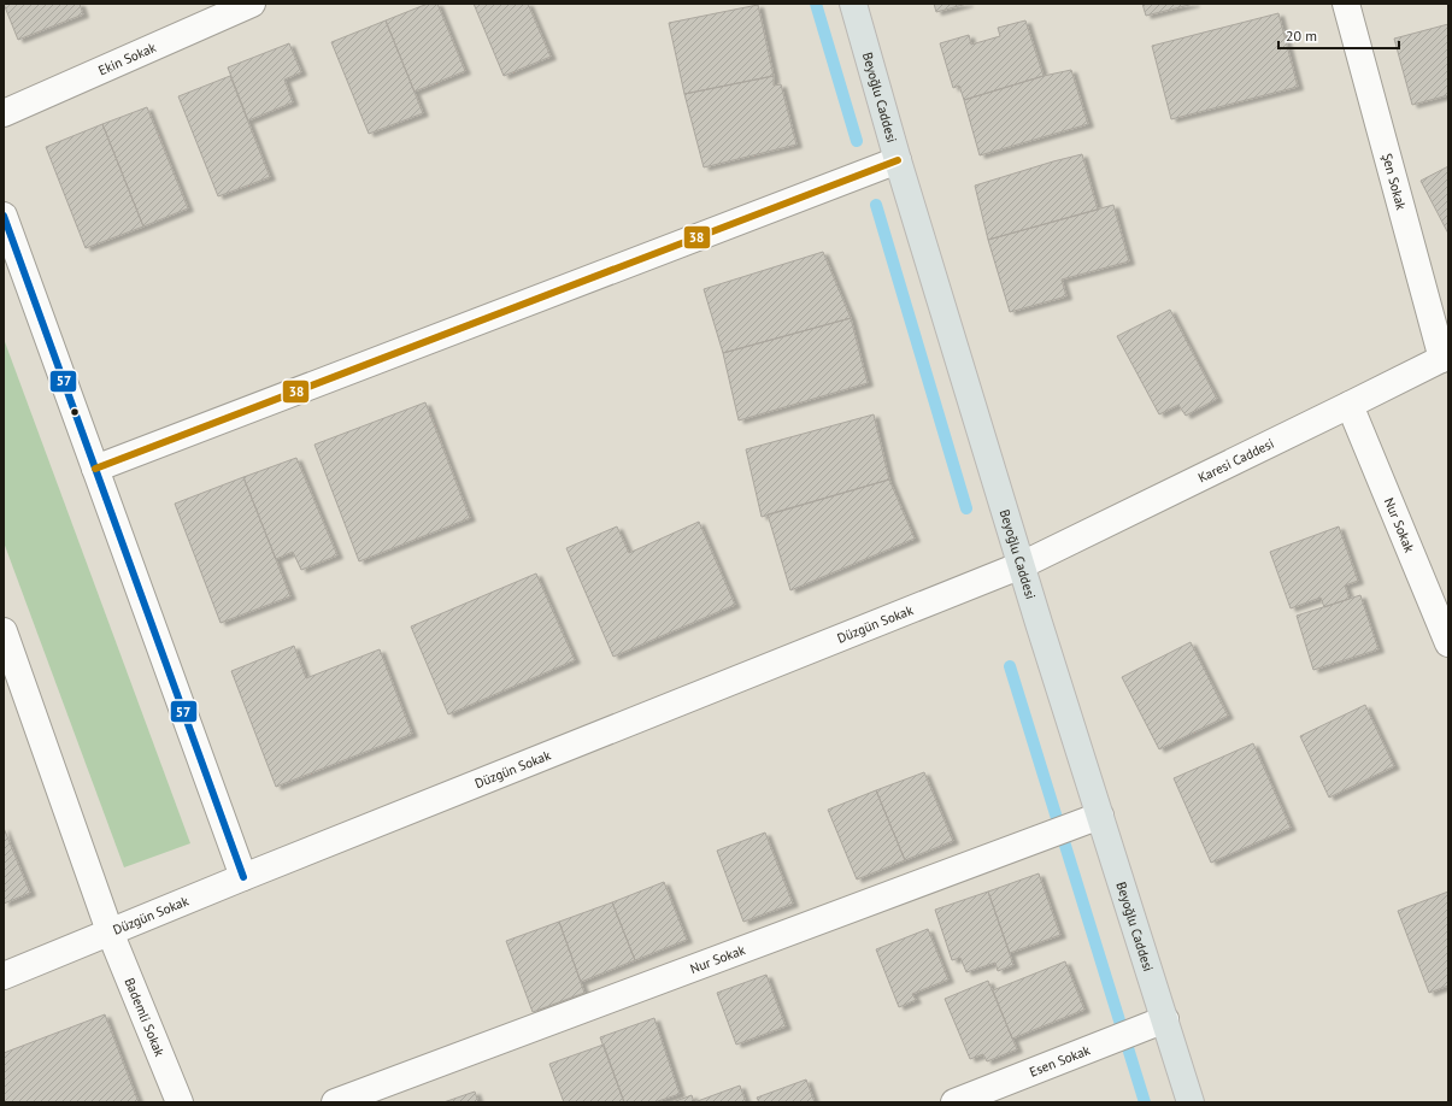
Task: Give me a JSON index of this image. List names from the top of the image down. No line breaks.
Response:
{"streets":{"main road":["Beyoğlu Caddesi"],"street":["Ekin Sokak","Şen Sokak","Karesi Caddesi","Nur Sokak","Düzgün Sokak","Bademli Sokak","Esen Sokak"]},"crossings":[["Beyoğlu Caddesi","Karesi Caddesi"],["Beyoğlu Caddesi","Nur Sokak"],["Beyoğlu Caddesi","Düzgün Sokak"],["Beyoğlu Caddesi","Esen Sokak"],["Şen Sokak","Karesi Caddesi"],["Karesi Caddesi","Nur Sokak"],["Karesi Caddesi","Düzgün Sokak"],["Düzgün Sokak","Bademli Sokak"]],"lines":["transit line 38","transit line 57"],"scale_bar":"20 m"}
